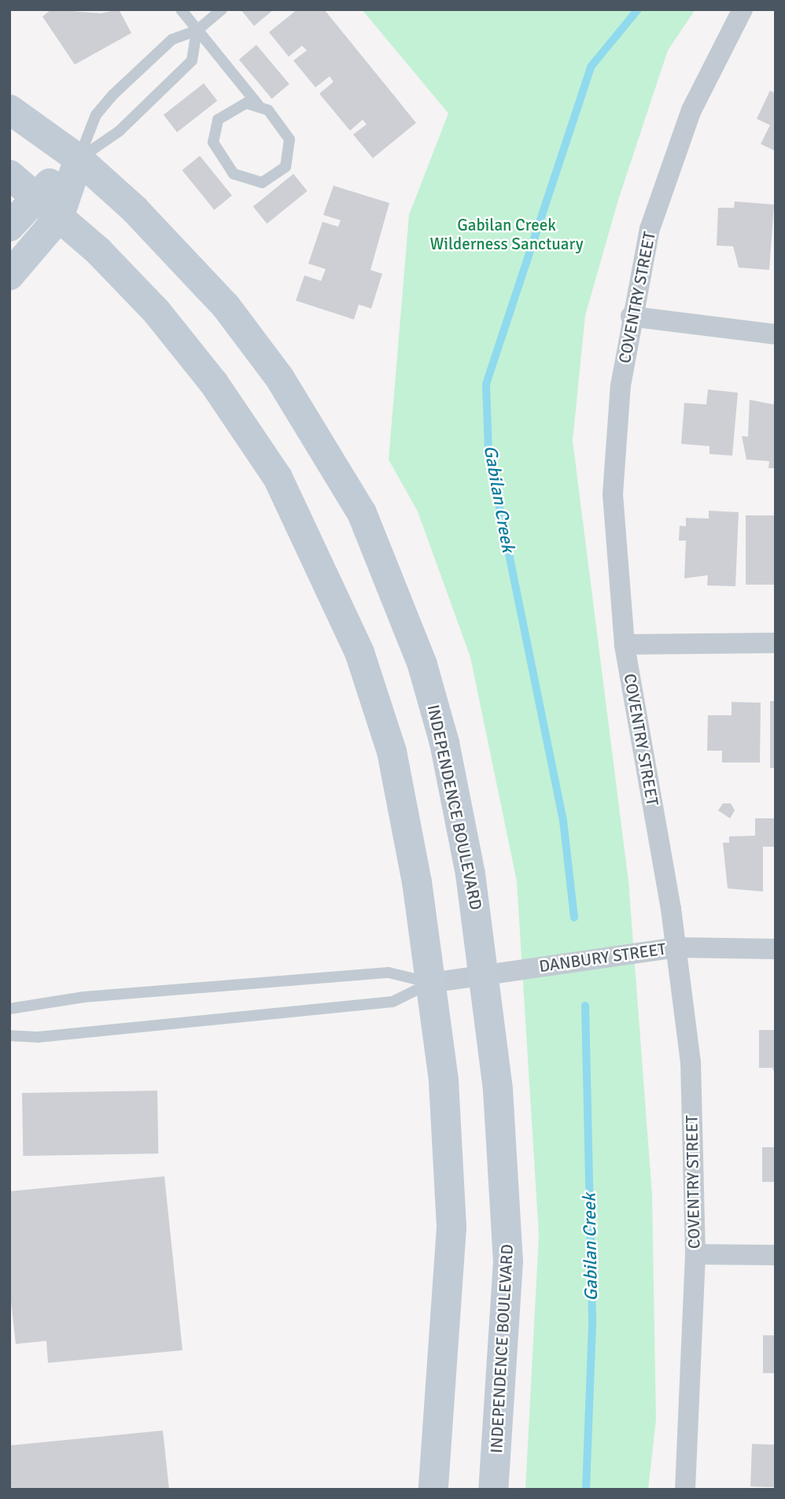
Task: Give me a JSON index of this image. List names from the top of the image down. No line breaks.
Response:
{"streets":{"street":["COVENTRY STREET","INDEPENDENCE BOULEVARD","DANBURY STREET"]},"crossings":[["COVENTRY STREET","DANBURY STREET"],["INDEPENDENCE BOULEVARD","DANBURY STREET"]],"water":["Gabilan Creek"],"parks":["Gabilan Creek Wilderness Sanctuary"]}
